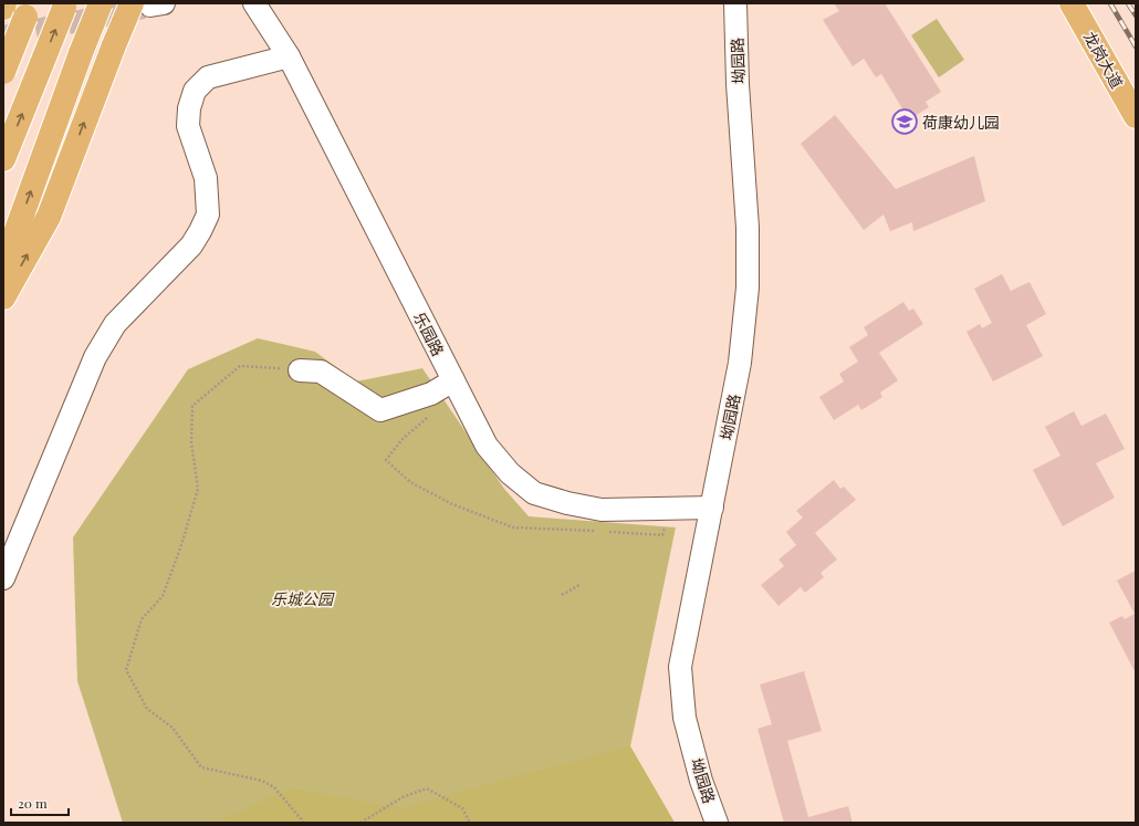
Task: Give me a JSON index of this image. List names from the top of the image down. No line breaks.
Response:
{"streets":{"highway":["龙岗大道"],"street":["坳园路","乐园路"]},"crossings":[["坳园路","乐园路"]],"parks":["乐城公园"],"places":{"school or university":["荷康幼儿园"]},"scale_bar":"20 m"}
